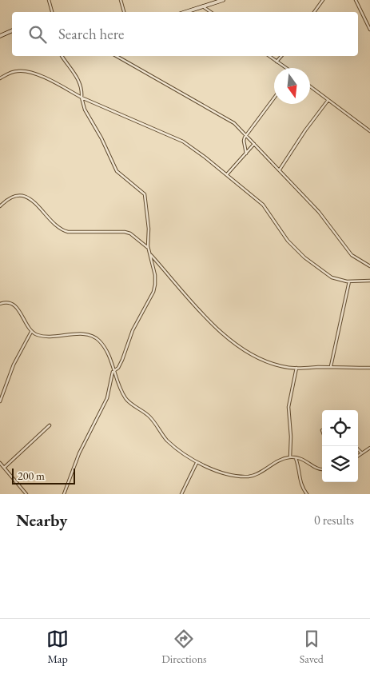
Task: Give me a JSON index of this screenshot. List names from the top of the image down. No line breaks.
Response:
{"scale_bar":"200 m","north":"bottom","page":{"search":"Search here","scale":"200 m","heading":["Nearby","0 results"],"nav":["Map","Directions","Saved"]}}
